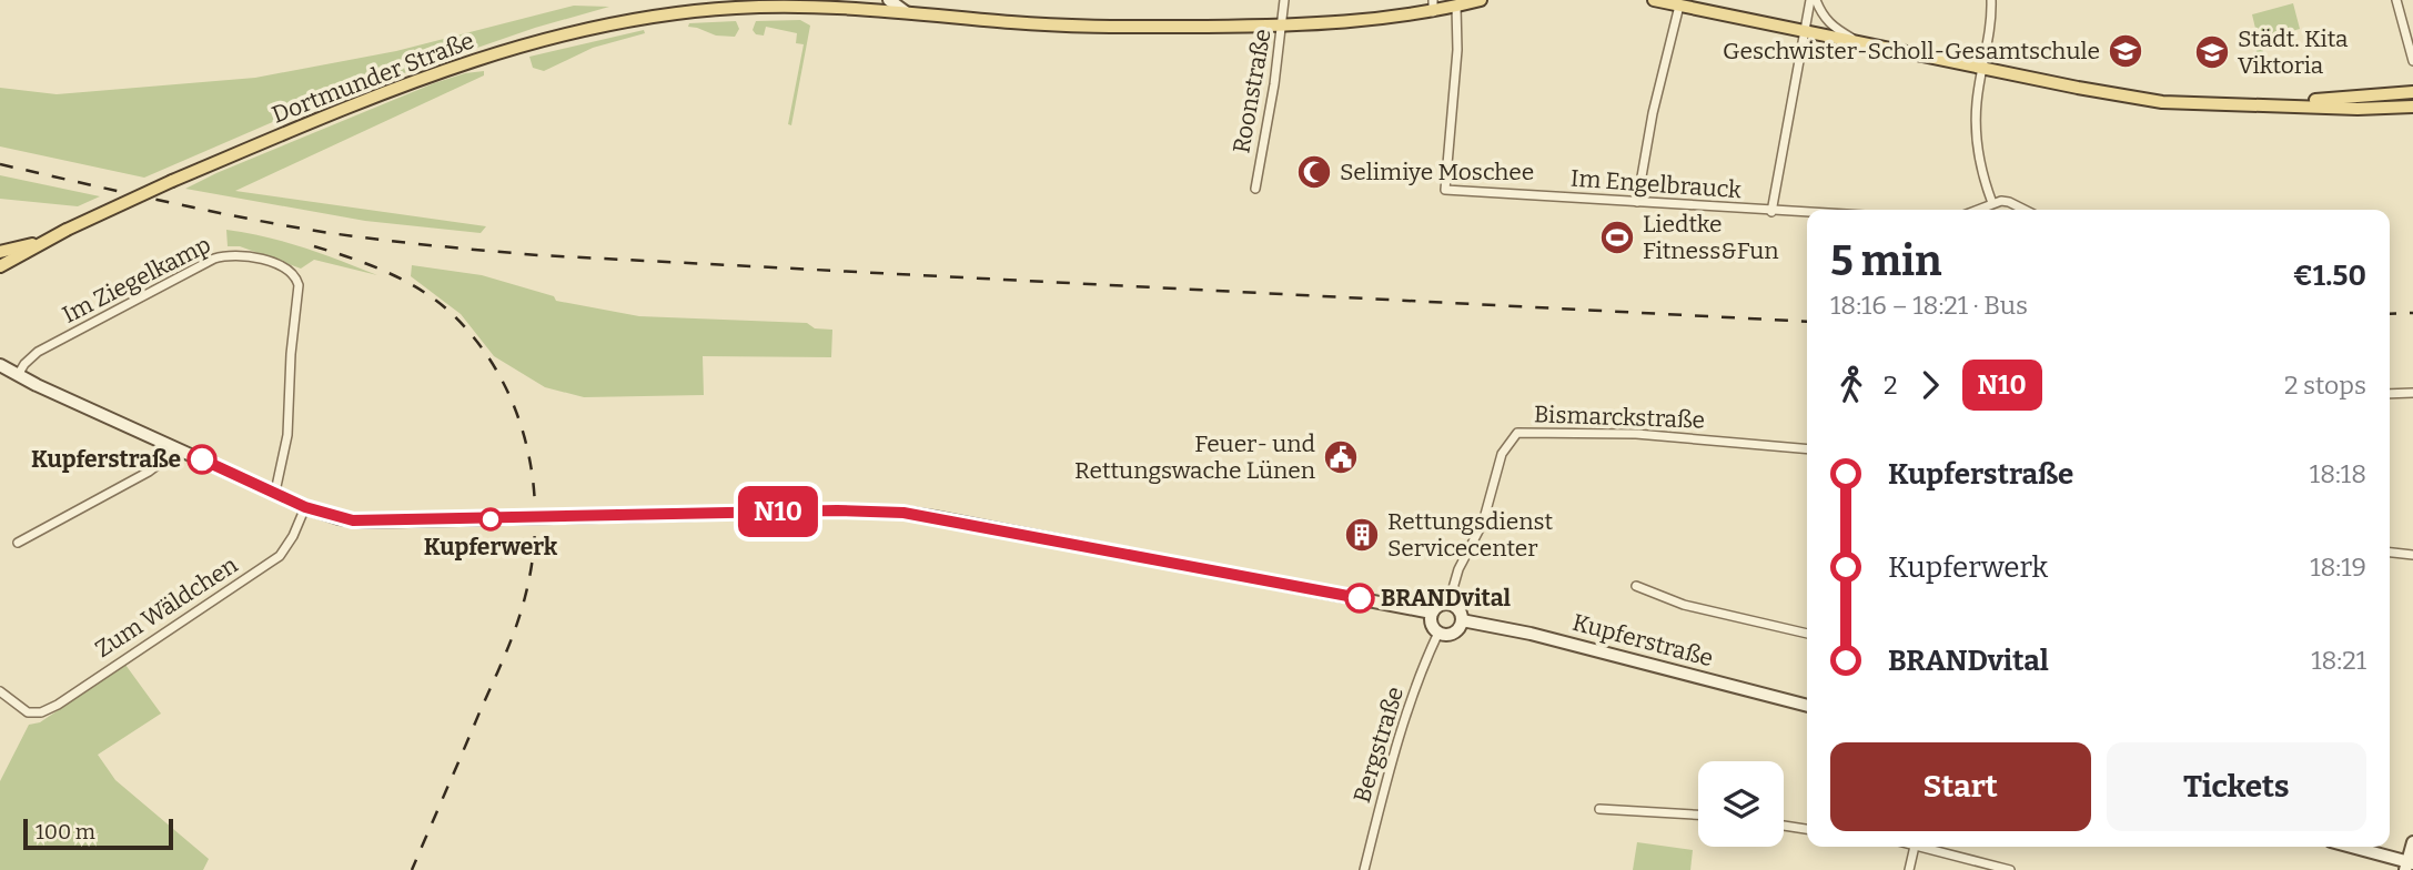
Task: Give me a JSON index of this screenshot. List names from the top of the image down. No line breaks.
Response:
{"streets":{"main road":["Dortmunder Straße"],"street":["Roonstraße","Im Engelbrauck","Im Ziegelkamp","Bismarckstraße","Zum Wäldchen","Kupferstraße","Bergstraße"]},"crossings":[["Dortmunder Straße","Roonstraße"],["Dortmunder Straße","Im Engelbrauck"],["Bismarckstraße","Kupferstraße"],["Bismarckstraße","Bergstraße"],["Kupferstraße","Bergstraße"]],"places":{"school or university":["Geschwister-Scholl-Gesamtschule","Städt. Kita Viktoria"],"mosque":["Selimiye Moschee"],"sports":["Liedtke Fitness&Fun"],"public building":["Feuer- und Rettungswache Lünen"],"other":["Kupferstraße","Kupferwerk","BRANDvital"],"building":["Rettungsdienst Servicecenter"]},"lines":["bus line N10"],"scale_bar":"100 m","page":{"on_map":"N10","heading":["5 min","18:16 – 18:21 · Bus","€1.50"],"legs":["2","N10","2 stops"],"list":[{"name":"Kupferstraße","value":"18:18"},{"name":"Kupferwerk","value":"18:19"},{"name":"BRANDvital","value":"18:21"}],"buttons":["Start","Tickets"],"scale":"100 m"}}
